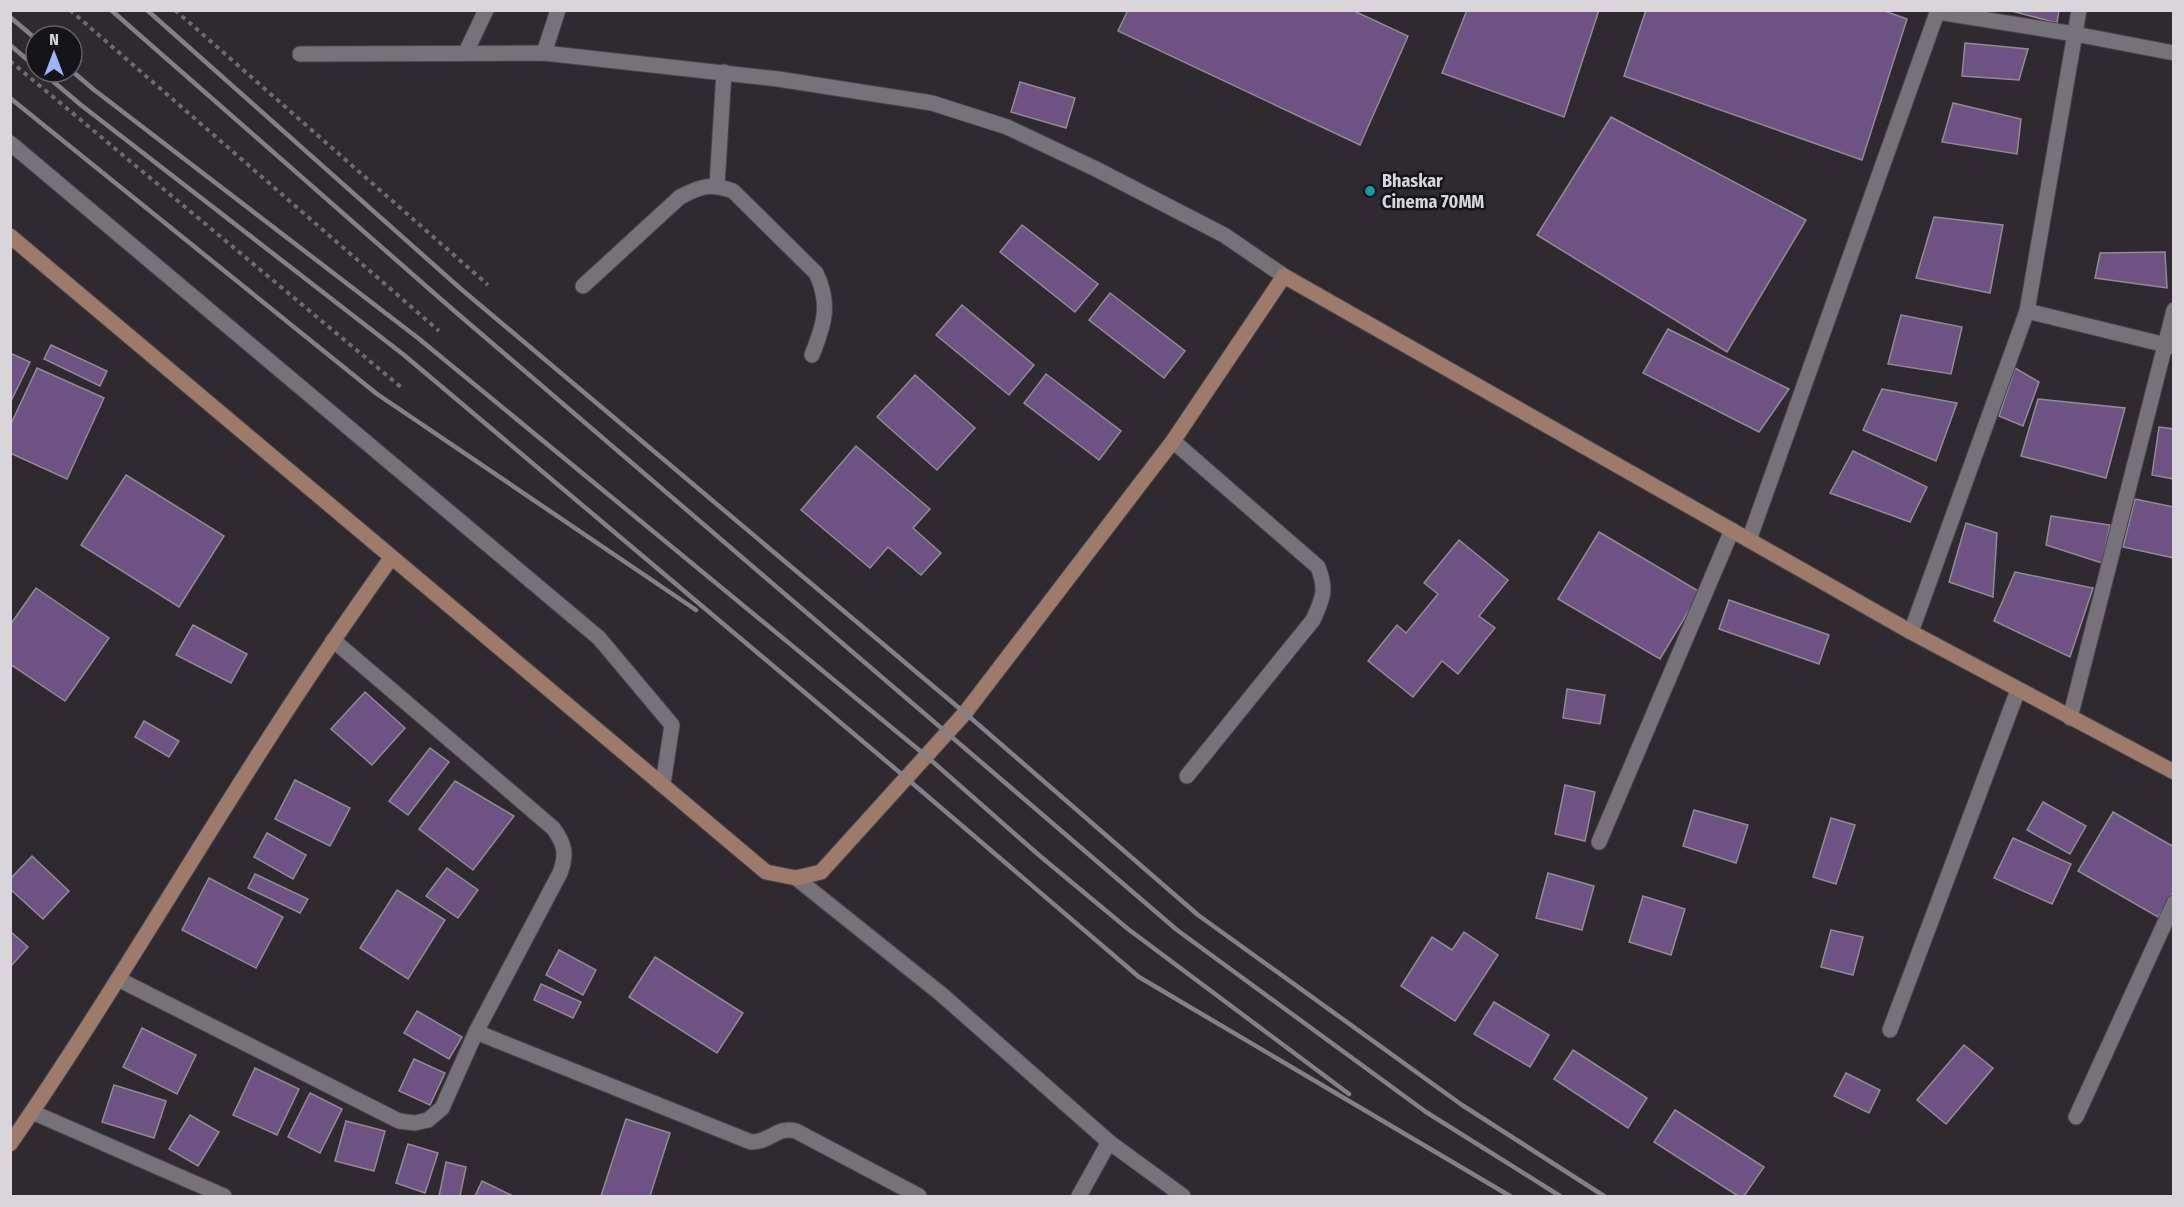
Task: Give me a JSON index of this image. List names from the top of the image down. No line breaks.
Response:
{"places":["Bhaskar Cinema 70MM"],"north":"top"}
